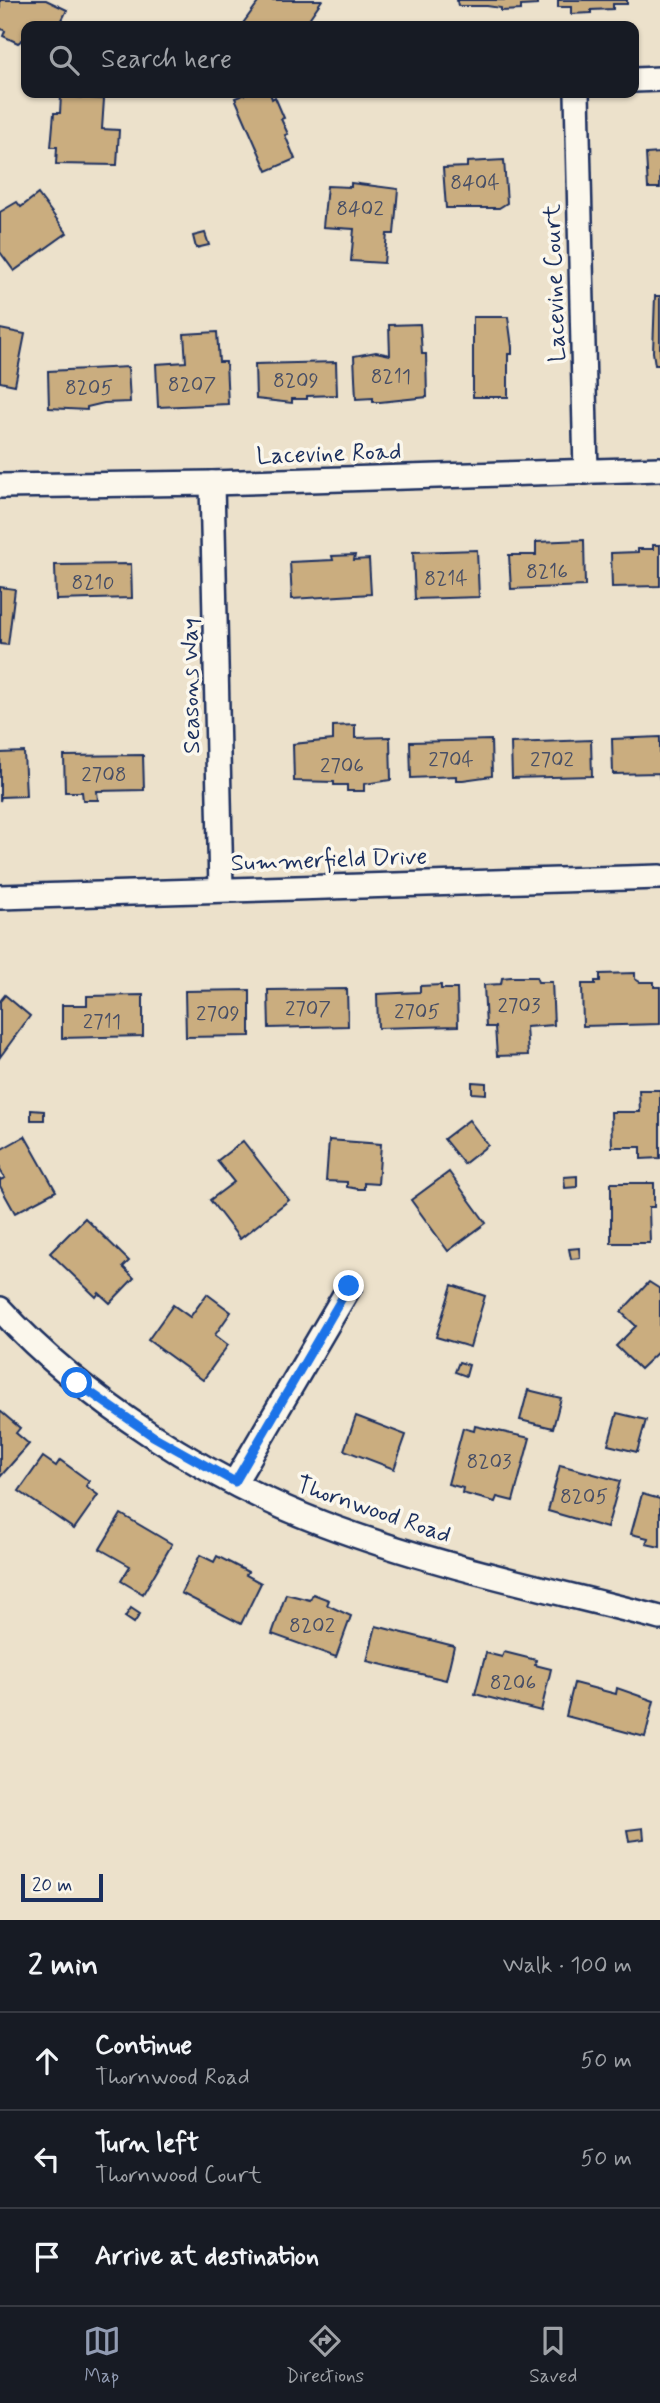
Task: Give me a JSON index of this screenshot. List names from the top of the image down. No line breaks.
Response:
{"streets":{"street":["Lacevine Court","Lacevine Road","Seasons Way","Summerfield Drive","Thornwood Road"]},"crossings":[["Lacevine Court","Lacevine Road"],["Lacevine Road","Seasons Way"],["Seasons Way","Summerfield Drive"]],"house_numbers":["8404","8402","8211","8209","8207","8205","8216","8214","8210","2704","2702","2706","2708","2703","2707","2705","2709","2711","8203","8205","8202","8206"],"scale_bar":"20 m","page":{"search":"Search here","scale":"20 m","heading":["2 min","Walk · 100 m"],"list":[["Continue","Thornwood Road","50 m"],["Turn left","Thornwood Court","50 m"],"Arrive at destination"],"nav":["Map","Directions","Saved"]}}
